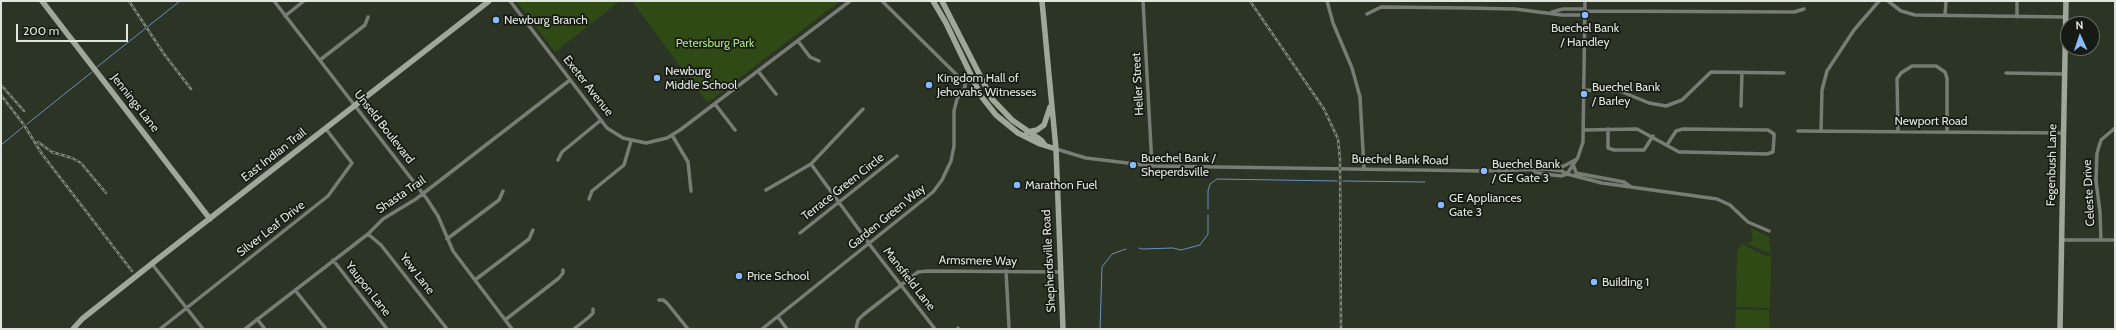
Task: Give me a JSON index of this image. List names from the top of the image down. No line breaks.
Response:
{"streets":{"main road":["Jennings Lane","East Indian Trail","Fegenbush Lane","Shepherdsville Road"],"street":["Heller Street","Exeter Avenue","Newport Road","Unseld Boulevard","Buechel Bank Road","Terrace Green Circle","Celeste Drive","Shasta Trail","Garden Green Way","Silver Leaf Drive","Armsmere Way","Yew Lane","Mansfield Lane","Yaupon Lane"]},"crossings":[["Heller Street","Buechel Bank Road"],["Exeter Avenue","Shasta Trail"],["Jennings Lane","East Indian Trail"],["Newport Road","Fegenbush Lane"],["Unseld Boulevard","East Indian Trail"],["Unseld Boulevard","Shasta Trail"],["East Indian Trail","Silver Leaf Drive"],["Buechel Bank Road","Shepherdsville Road"],["Terrace Green Circle","Mansfield Lane"],["Shasta Trail","Yew Lane"],["Shasta Trail","Yaupon Lane"],["Garden Green Way","Mansfield Lane"],["Armsmere Way","Shepherdsville Road"],["Armsmere Way","Mansfield Lane"]],"parks":["Petersburg Park"],"places":["Buechel Bank / Handley","Newburg Branch","Newburg Middle School","Kingdom Hall of Jehovahs Witnesses","Buechel Bank / Barley","Buechel Bank / Sheperdsville","Buechel Bank / GE Gate 3","Marathon Fuel","GE Appliances Gate 3","Price School","Building 1"],"scale_bar":"200 m","north":"top"}
